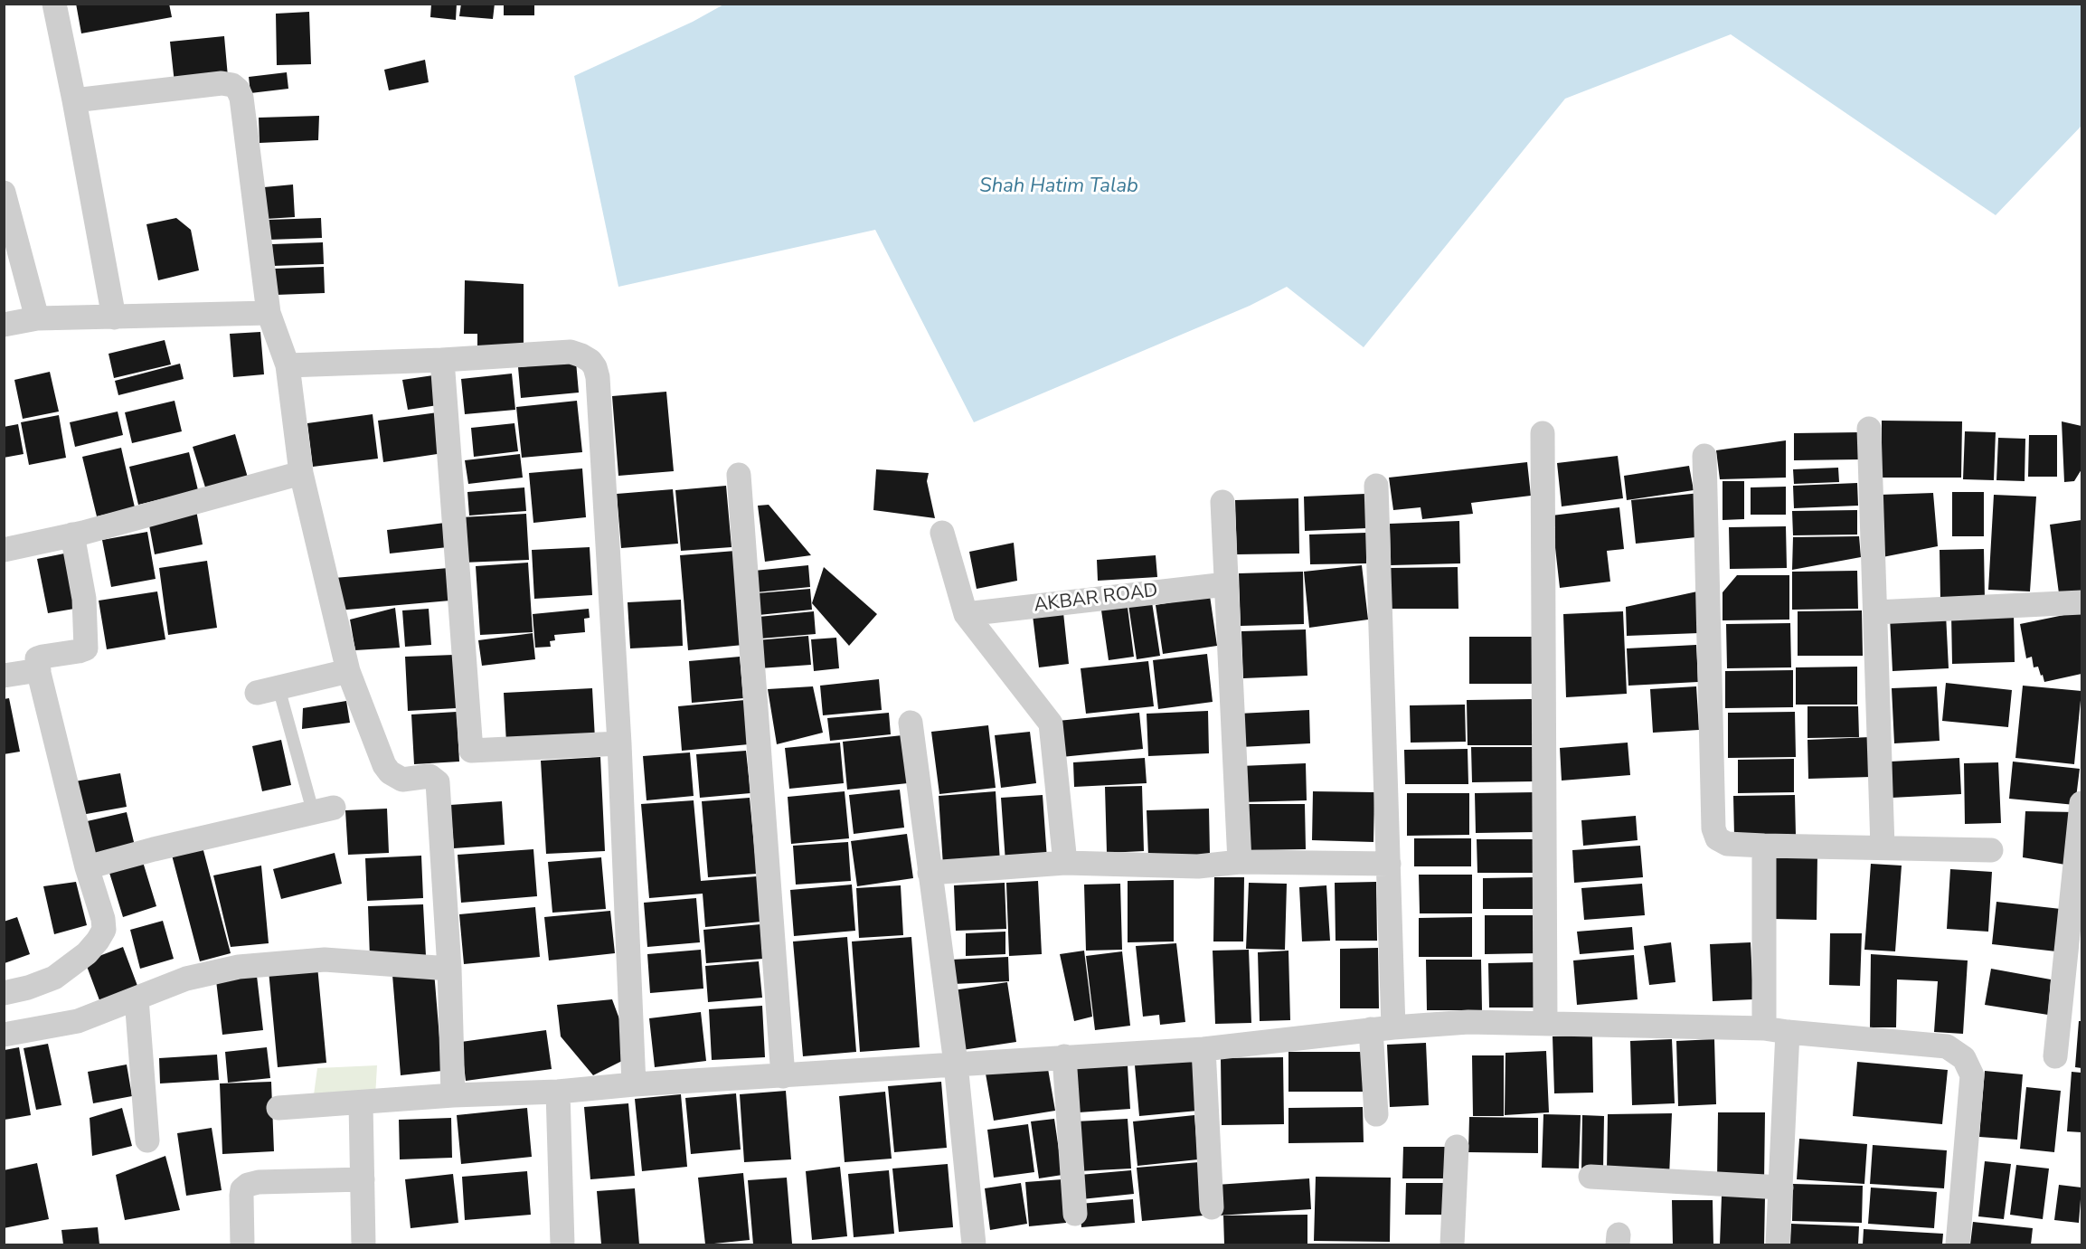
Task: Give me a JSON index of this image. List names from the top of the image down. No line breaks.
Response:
{"streets":{"street":["AKBAR ROAD"]},"water":["Shah Hatim Talab"]}
